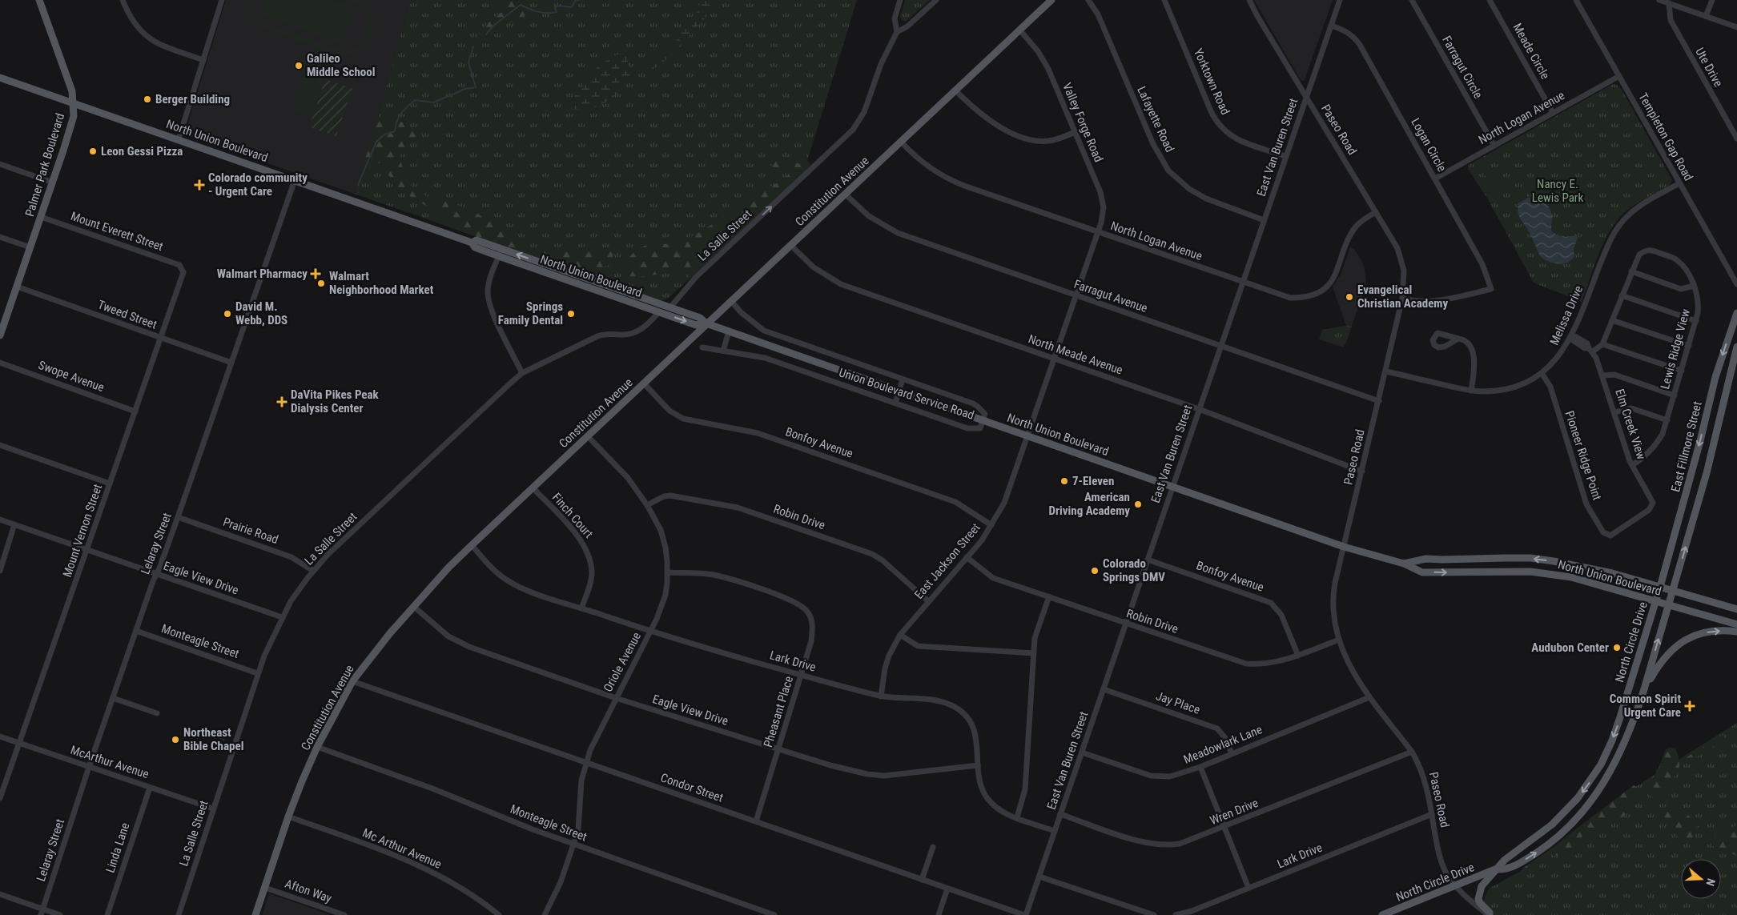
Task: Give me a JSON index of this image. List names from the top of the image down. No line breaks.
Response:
{"streets":{"main road":["North Union Boulevard","Palmer Park Boulevard","Constitution Avenue","East Fillmore Street","North Circle Drive"],"street":["Meade Circle","Farragut Circle","Ute Drive","Yorktown Road","North Logan Avenue","Lafayette Road","Valley Forge Road","Paseo Road","Templeton Gap Road","Logan Circle","East Van Buren Street","Mount Everett Street","La Salle Street","Farragut Avenue","Tweed Street","Melissa Drive","Lewis Ridge View","North Meade Avenue","Swope Avenue","Union Boulevard Service Road","Elm Creek View","Bonfoy Avenue","Pioneer Ridge Point","Finch Court","Robin Drive","Mount Vernon Street","Prairie Road","Lelaray Street","East Jackson Street","Eagle View Drive","Monteagle Street","Lark Drive","Oriole Avenue","Jay Place","Pheasant Place","Meadowlark Lane","McArthur Avenue","Condor Street","Wren Drive","Linda Lane","Mc Arthur Avenue","Afton Way"]},"crossings":[["Meade Circle","North Logan Avenue"],["Farragut Circle","North Logan Avenue"],["Yorktown Road","East Van Buren Street"],["North Logan Avenue","Valley Forge Road"],["North Logan Avenue","Paseo Road"],["North Logan Avenue","Templeton Gap Road"],["North Logan Avenue","Logan Circle"],["North Logan Avenue","East Van Buren Street"],["North Logan Avenue","Constitution Avenue"],["North Logan Avenue","East Jackson Street"],["Lafayette Road","East Van Buren Street"],["Valley Forge Road","Constitution Avenue"],["Valley Forge Road","East Jackson Street"],["Paseo Road","North Union Boulevard"],["Paseo Road","Logan Circle"],["Paseo Road","East Van Buren Street"],["Paseo Road","Farragut Avenue"],["Paseo Road","Melissa Drive"],["Paseo Road","North Meade Avenue"],["Paseo Road","Robin Drive"],["Paseo Road","North Circle Drive"],["Paseo Road","Lark Drive"],["Paseo Road","Meadowlark Lane"],["Paseo Road","Wren Drive"],["Templeton Gap Road","Melissa Drive"],["North Union Boulevard","East Van Buren Street"],["North Union Boulevard","Palmer Park Boulevard"],["North Union Boulevard","Constitution Avenue"],["North Union Boulevard","La Salle Street"],["North Union Boulevard","Union Boulevard Service Road"],["North Union Boulevard","East Fillmore Street"],["North Union Boulevard","Lelaray Street"],["North Union Boulevard","East Jackson Street"],["North Union Boulevard","North Circle Drive"],["Logan Circle","East Van Buren Street"],["East Van Buren Street","Farragut Avenue"],["East Van Buren Street","North Meade Avenue"],["East Van Buren Street","Bonfoy Avenue"],["East Van Buren Street","Robin Drive"],["East Van Buren Street","Lark Drive"],["East Van Buren Street","Jay Place"],["East Van Buren Street","Meadowlark Lane"],["East Van Buren Street","Condor Street"],["East Van Buren Street","Wren Drive"],["Palmer Park Boulevard","Mount Everett Street"],["Palmer Park Boulevard","Tweed Street"],["Constitution Avenue","Farragut Avenue"],["Constitution Avenue","North Meade Avenue"],["Constitution Avenue","Union Boulevard Service Road"],["Constitution Avenue","Bonfoy Avenue"],["Constitution Avenue","Finch Court"],["Constitution Avenue","Eagle View Drive"],["Constitution Avenue","Monteagle Street"],["Constitution Avenue","Lark Drive"],["Constitution Avenue","Oriole Avenue"],["Constitution Avenue","Condor Street"],["Constitution Avenue","Mc Arthur Avenue"],["Constitution Avenue","Afton Way"],["Mount Everett Street","Mount Vernon Street"],["La Salle Street","Prairie Road"],["La Salle Street","Eagle View Drive"],["La Salle Street","Monteagle Street"],["La Salle Street","McArthur Avenue"],["Farragut Avenue","East Jackson Street"],["Tweed Street","Mount Vernon Street"],["Tweed Street","Lelaray Street"],["Melissa Drive","Elm Creek View"],["Melissa Drive","Pioneer Ridge Point"],["Lewis Ridge View","Elm Creek View"],["North Meade Avenue","East Jackson Street"],["Swope Avenue","Mount Vernon Street"],["Elm Creek View","Pioneer Ridge Point"],["Bonfoy Avenue","Robin Drive"],["Bonfoy Avenue","East Jackson Street"],["East Fillmore Street","North Circle Drive"],["Finch Court","Lark Drive"],["Robin Drive","East Jackson Street"],["Robin Drive","Oriole Avenue"],["Mount Vernon Street","Eagle View Drive"],["Mount Vernon Street","McArthur Avenue"],["Prairie Road","Lelaray Street"],["Lelaray Street","Eagle View Drive"],["Lelaray Street","Monteagle Street"],["Lelaray Street","McArthur Avenue"],["East Jackson Street","Lark Drive"],["Eagle View Drive","Lark Drive"],["Eagle View Drive","Oriole Avenue"],["Eagle View Drive","Pheasant Place"],["Monteagle Street","Oriole Avenue"],["Lark Drive","Oriole Avenue"],["Lark Drive","Pheasant Place"],["Oriole Avenue","Pheasant Place"],["Oriole Avenue","Condor Street"],["Jay Place","Meadowlark Lane"],["Pheasant Place","Condor Street"],["McArthur Avenue","Linda Lane"]],"parks":["Nancy E. Lewis Park"],"places":{"other":["Galileo Middle School","Berger Building","Leon Gessi Pizza","Walmart Neighborhood Market","Evangelical Christian Academy","David M. Webb, DDS","Springs Family Dental","7-Eleven","American Driving Academy","Colorado Springs DMV","Audubon Center","Northeast Bible Chapel"],"health":["Colorado community - Urgent Care","Walmart Pharmacy","DaVita Pikes Peak Dialysis Center","Common Spirit Urgent Care"]},"north":"right"}
